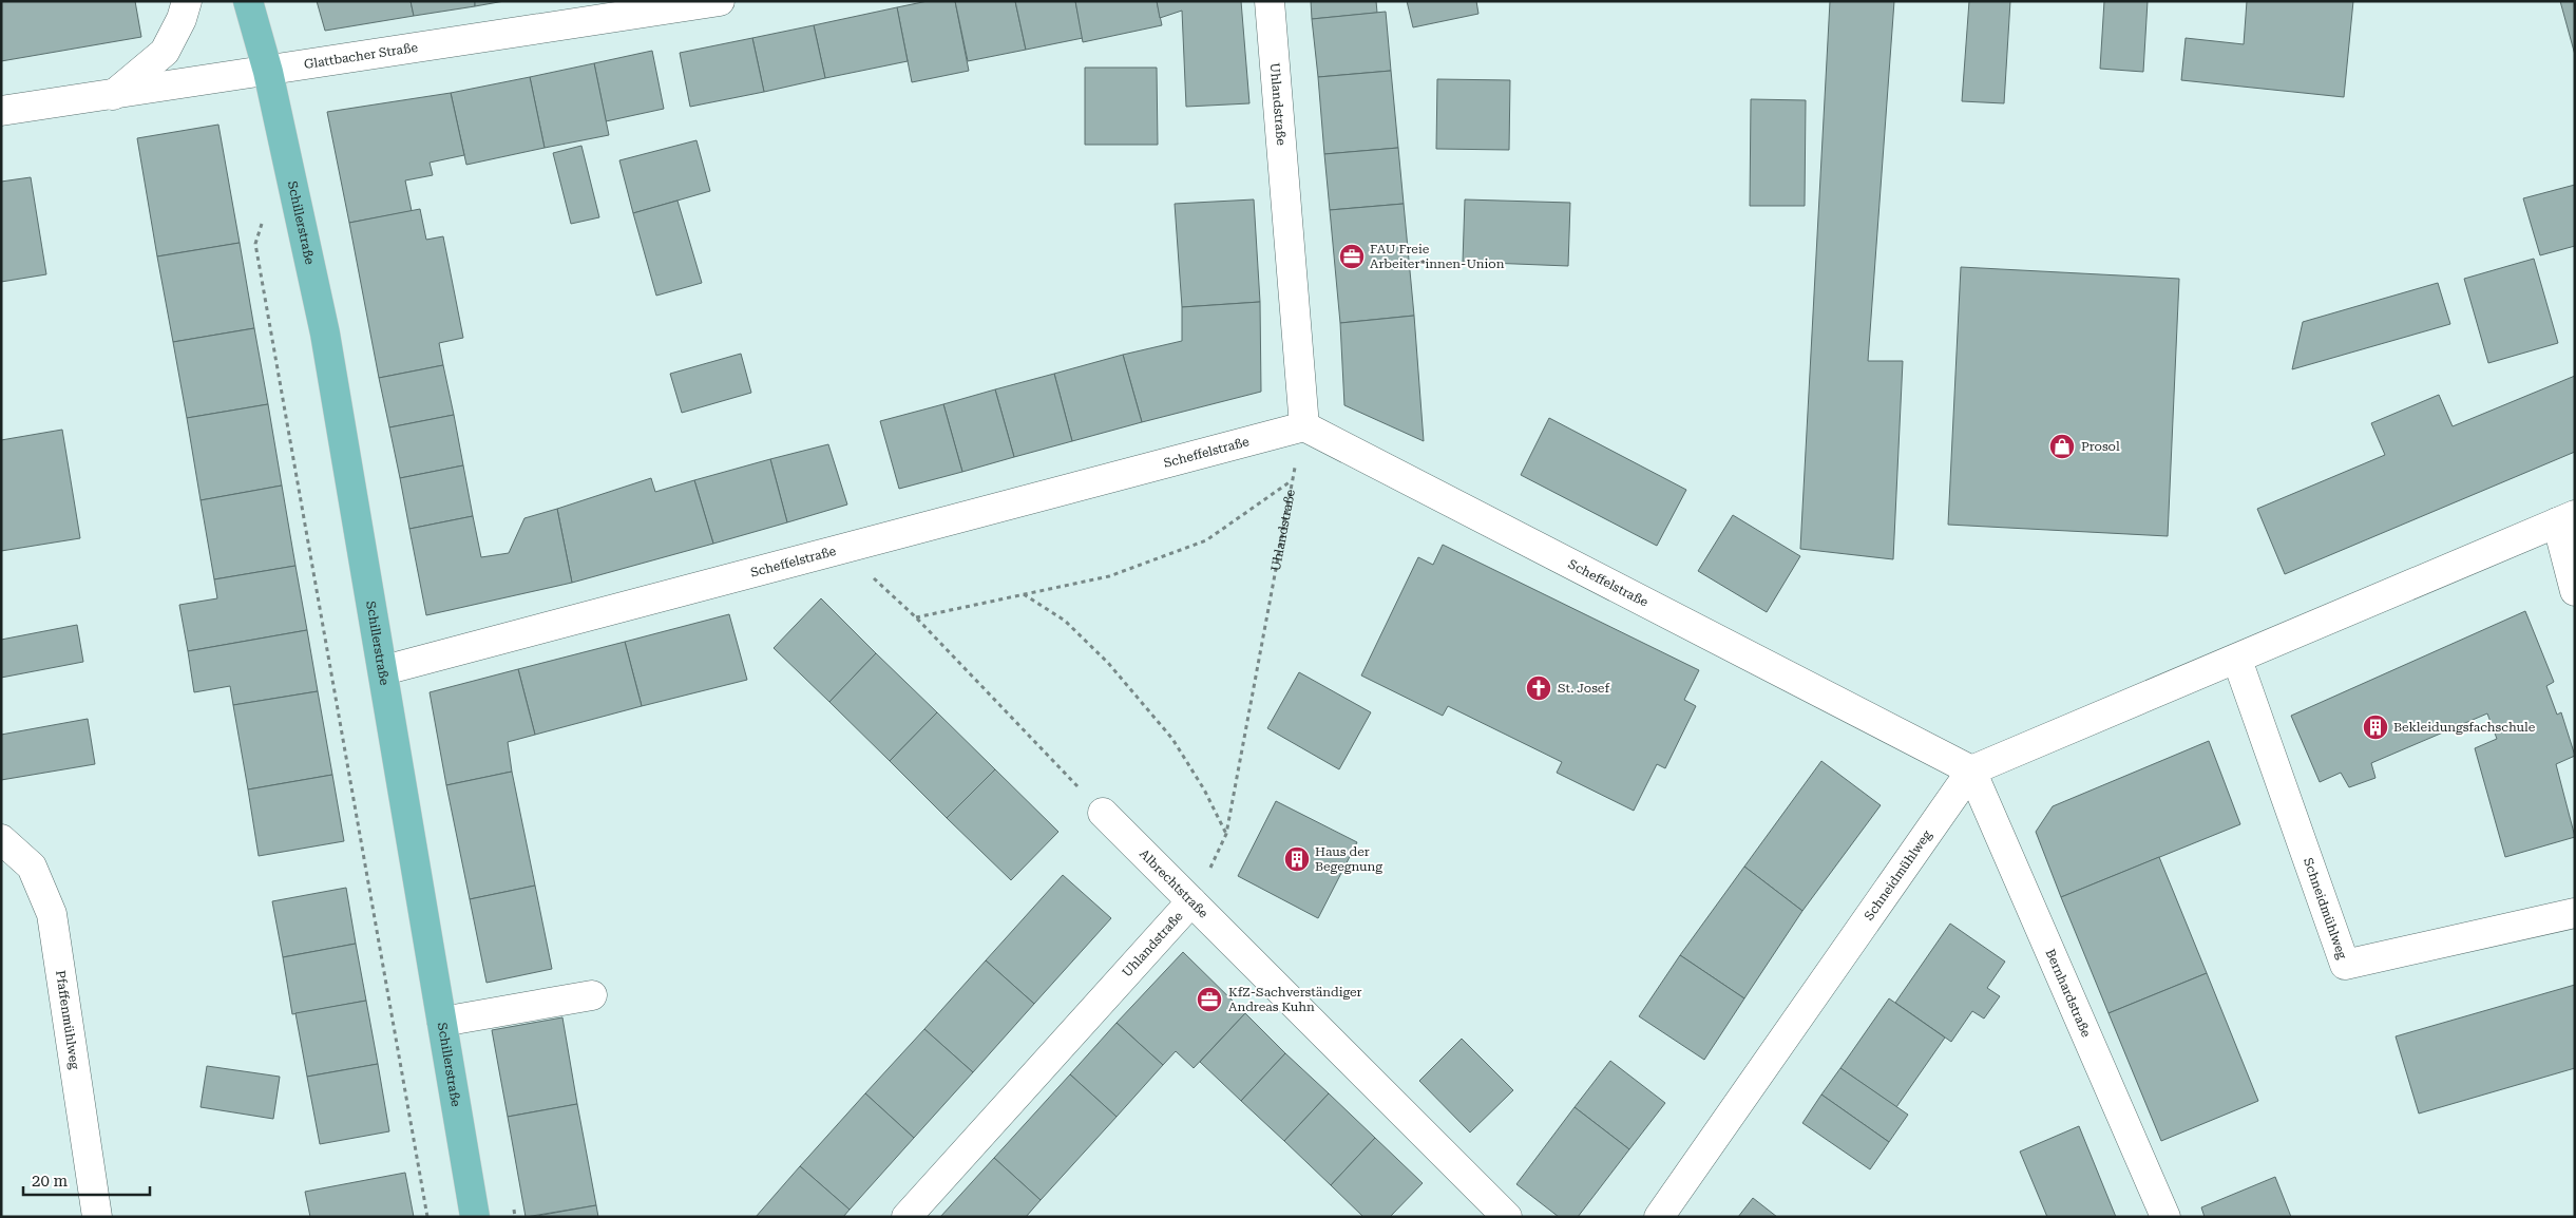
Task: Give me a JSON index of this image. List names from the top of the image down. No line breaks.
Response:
{"streets":{"main road":["Schillerstraße"],"street":["Glattbacher Straße","Uhlandstraße","Scheffelstraße","Schneidmühlweg","Albrechtstraße","Bernhardstraße","Pfaffenmühlweg"]},"crossings":[["Glattbacher Straße","Schillerstraße"],["Uhlandstraße","Scheffelstraße"],["Uhlandstraße","Albrechtstraße"],["Schillerstraße","Scheffelstraße"],["Scheffelstraße","Schneidmühlweg"],["Scheffelstraße","Bernhardstraße"],["Schneidmühlweg","Bernhardstraße"]],"places":{"office":["FAU Freie Arbeiter*innen-Union","KfZ-Sachverständiger Andreas Kuhn"],"shop":["Prosol"],"church":["St. Josef"],"building":["Bekleidungsfachschule","Haus der Begegnung"]},"scale_bar":"20 m"}
